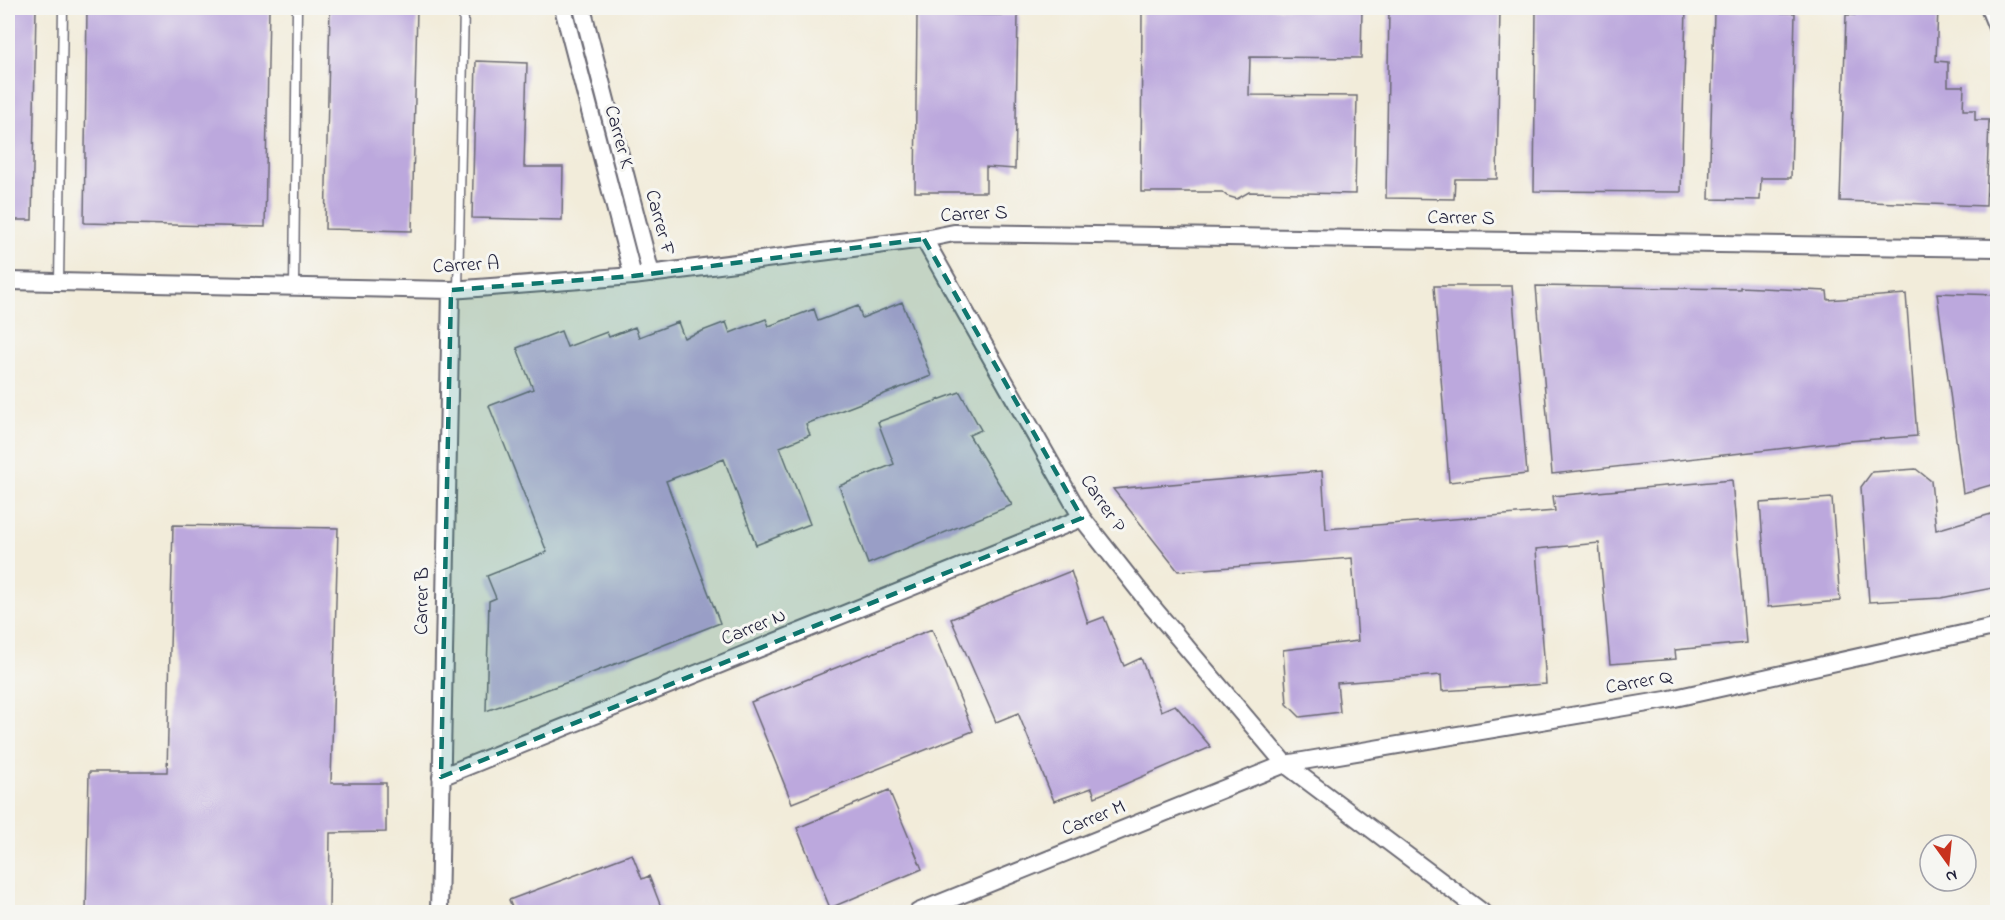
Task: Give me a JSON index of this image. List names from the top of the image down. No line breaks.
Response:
{"streets":{"street":["Carrer K","Carrer S","Carrer F","Carrer A","Carrer P","Carrer B","Carrer N","Carrer Q","Carrer M"]},"crossings":[["Carrer K","Carrer A"],["Carrer S","Carrer A"],["Carrer S","Carrer P"],["Carrer F","Carrer A"],["Carrer A","Carrer P"],["Carrer A","Carrer B"],["Carrer P","Carrer N"],["Carrer P","Carrer Q"],["Carrer P","Carrer M"],["Carrer B","Carrer N"],["Carrer Q","Carrer M"]],"north":"bottom"}
